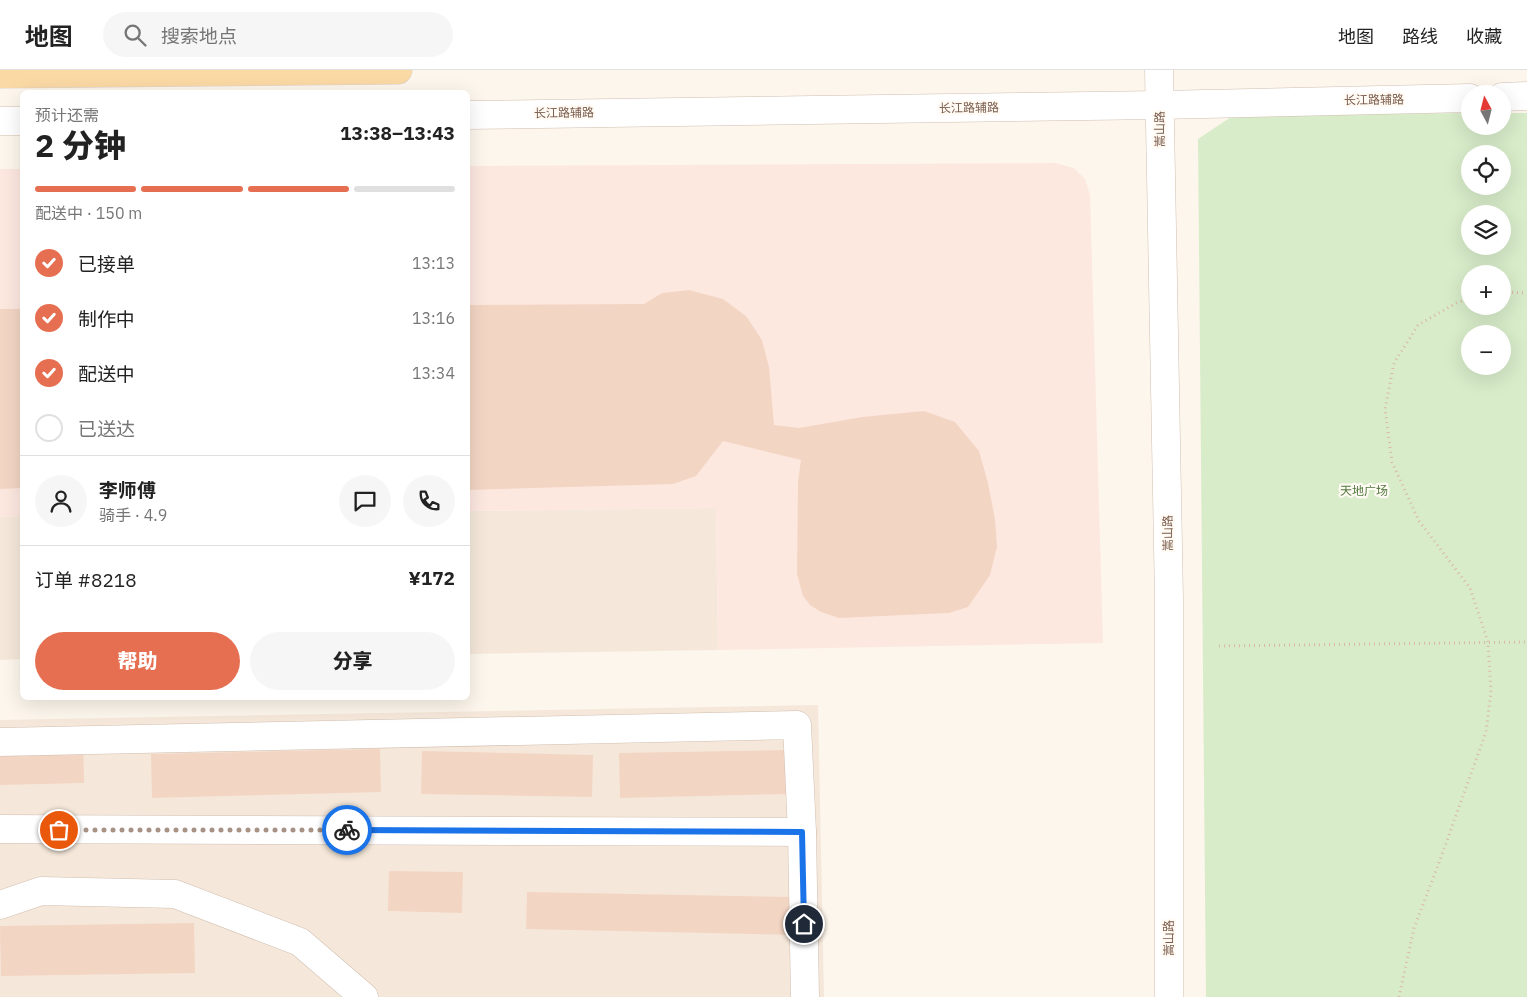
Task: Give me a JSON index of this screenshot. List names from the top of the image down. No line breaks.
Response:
{"streets":{"street":["长江路辅路","嵩山路"]},"crossings":[["长江路辅路","嵩山路"]],"parks":["天地广场"],"north":"top","page":{"header":"地图","search":"搜索地点","nav":["地图","路线","收藏"],"map_buttons":["+","−"],"heading":["2 分钟","预计还需","13:38–13:43"],"panel":["李师傅","骑手 · 4.9","订单 #8218","¥172"],"bar":"配送中 · 150 m","list":[["已接单","13:13"],["制作中","13:16"],["配送中","13:34"],"已送达"],"buttons":["帮助","分享"]}}
